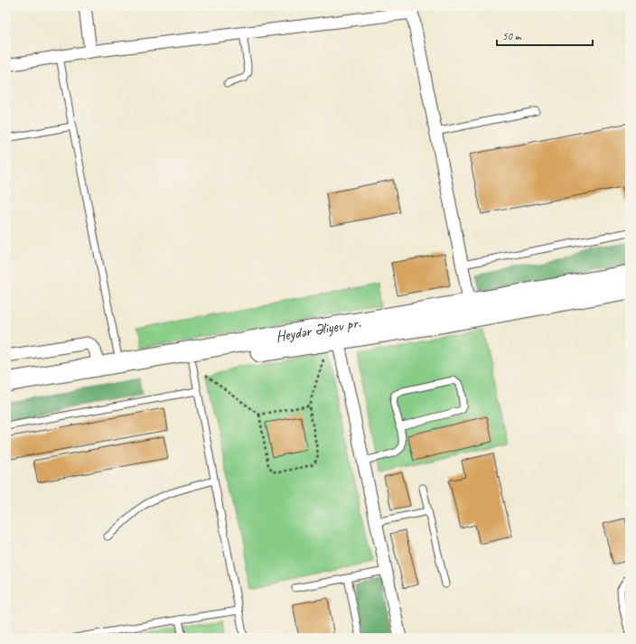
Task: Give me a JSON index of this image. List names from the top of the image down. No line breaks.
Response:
{"streets":{"main road":["Heydər Əliyev pr."]},"scale_bar":"50 m"}
